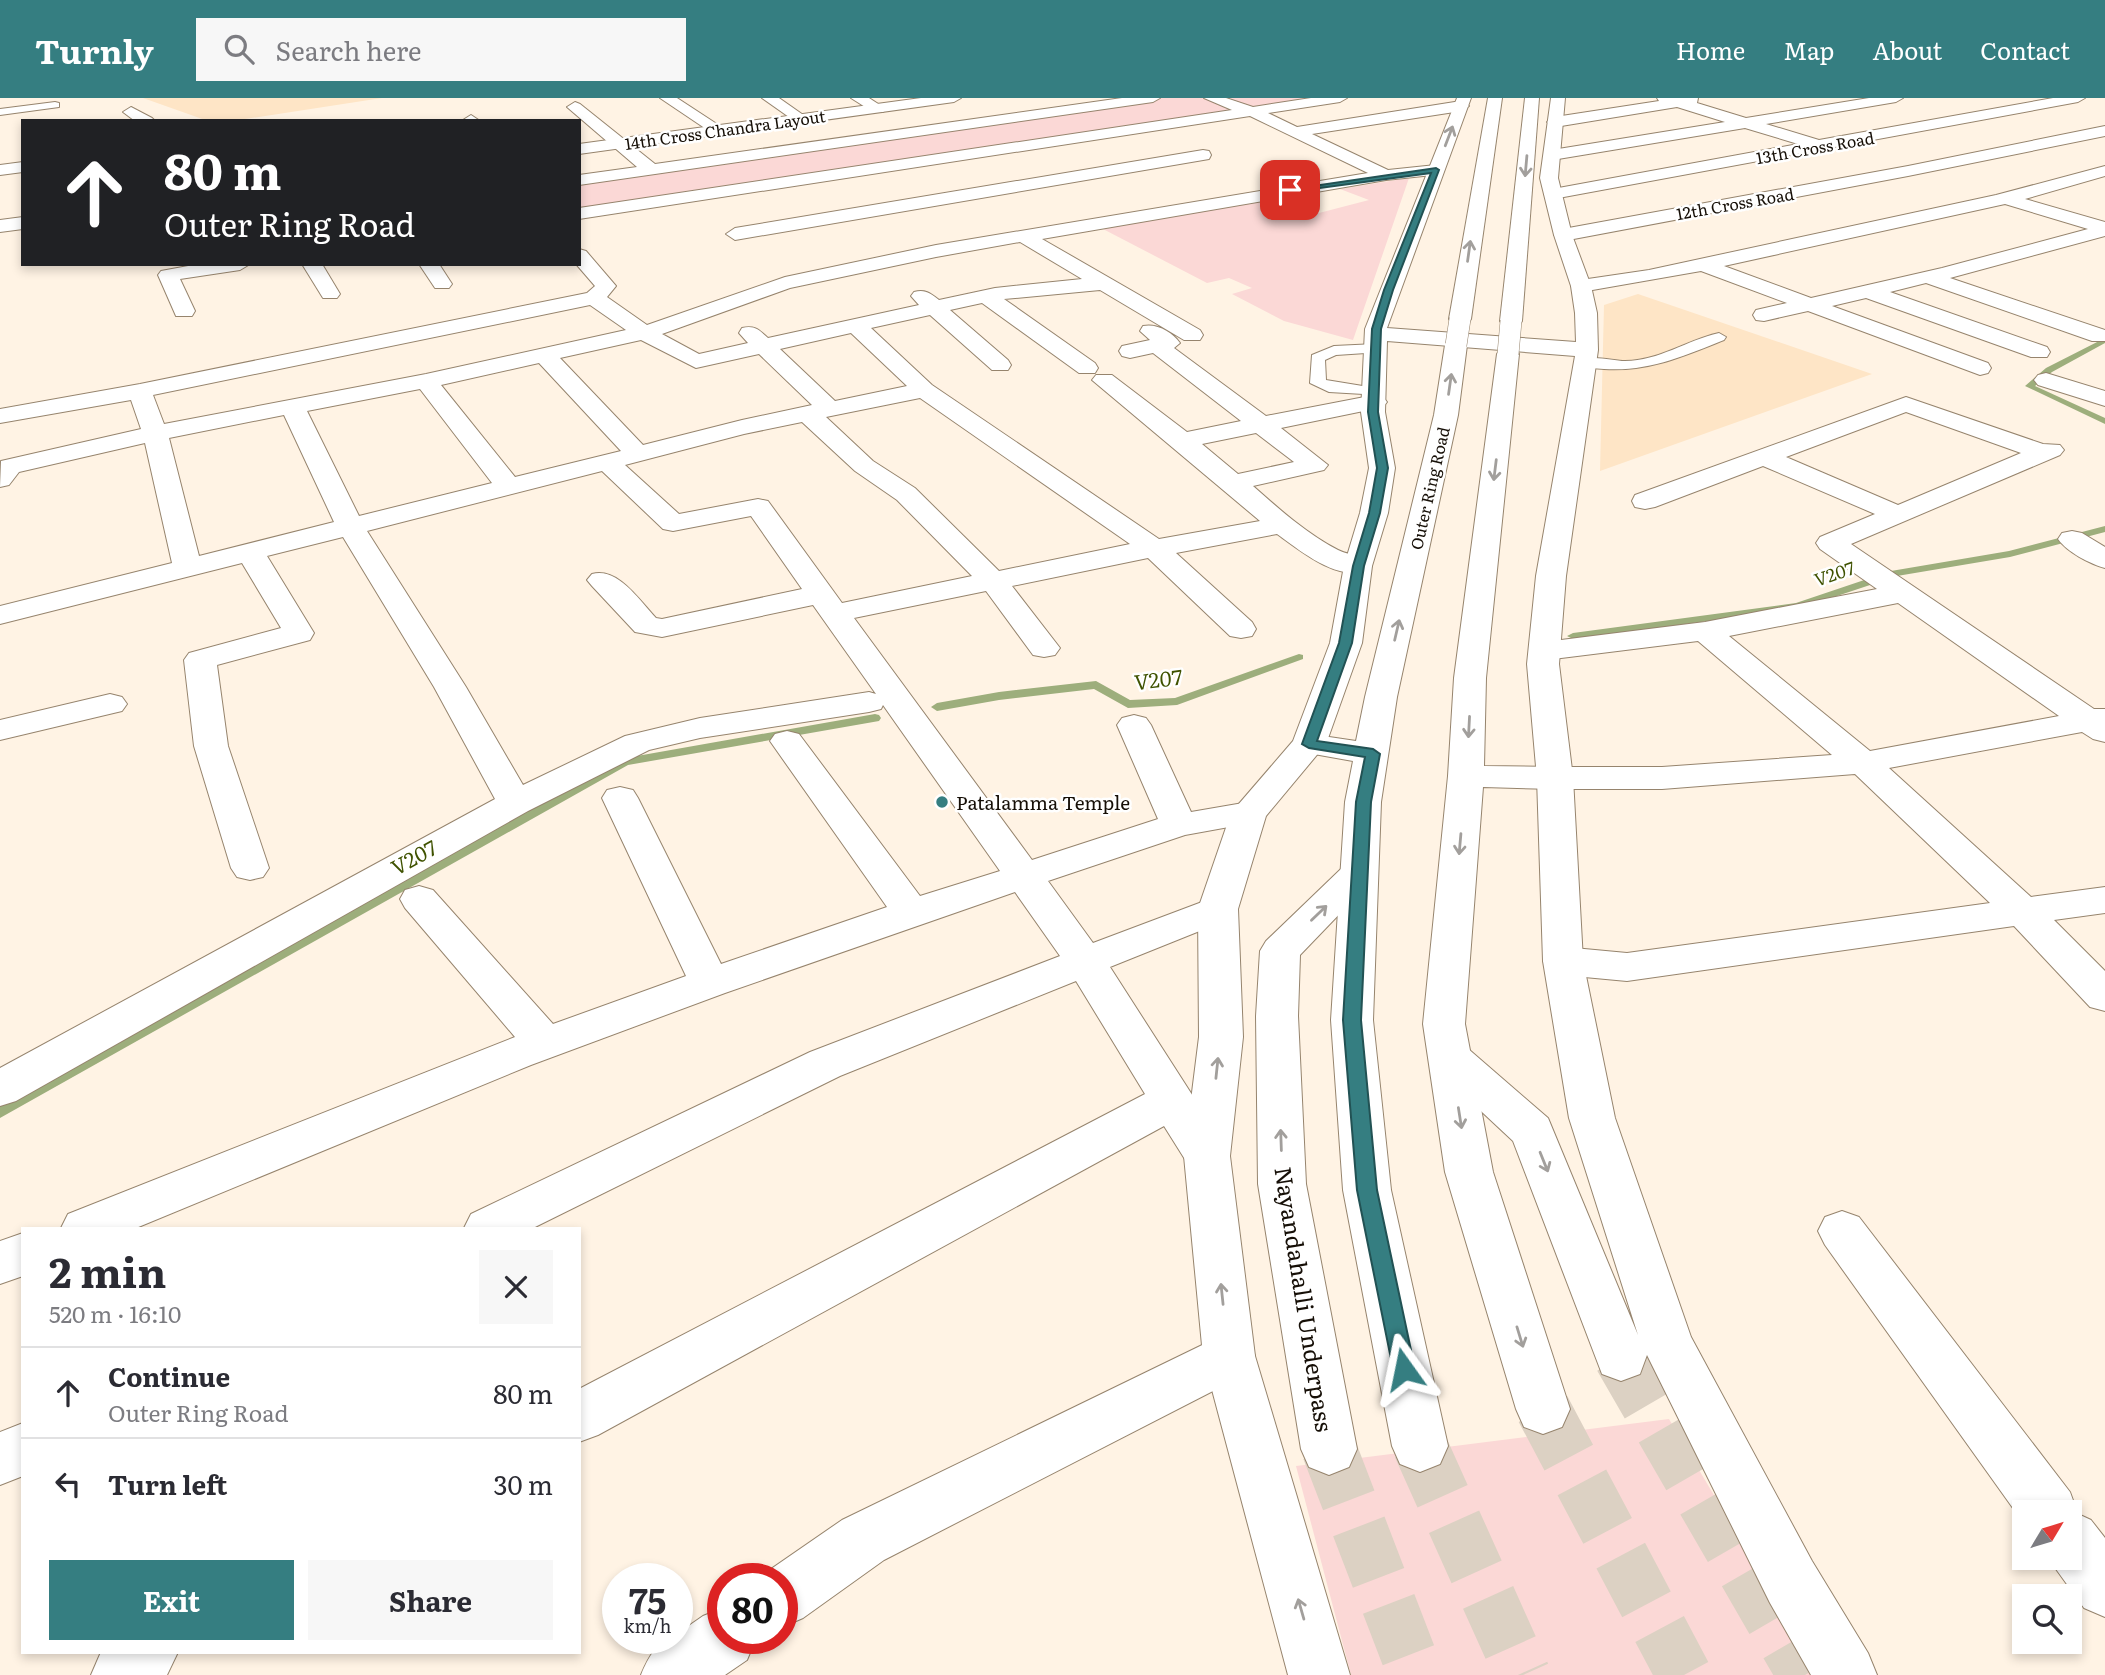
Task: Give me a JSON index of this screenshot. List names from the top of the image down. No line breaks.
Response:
{"streets":{"main road":["14th Cross Chandra Layout","13th Cross Road","12th Cross Road","Outer Ring Road","Nayandahalli Underpass"]},"crossings":[["Outer Ring Road","Nayandahalli Underpass"]],"water":["V207"],"places":["Patalamma Temple"],"north":"top right","page":{"header":"Turnly","search":"Search here","nav":["Home","Map","About","Contact"],"turn":["80 m","Outer Ring Road"],"heading":["2 min","520 m · 16:10"],"list":[{"name":"Continue","note":"Outer Ring Road","value":"80 m"},{"name":"Turn left","value":"30 m"}],"buttons":["Exit","Share"],"speed":"75 km/h","limit":"80"}}
